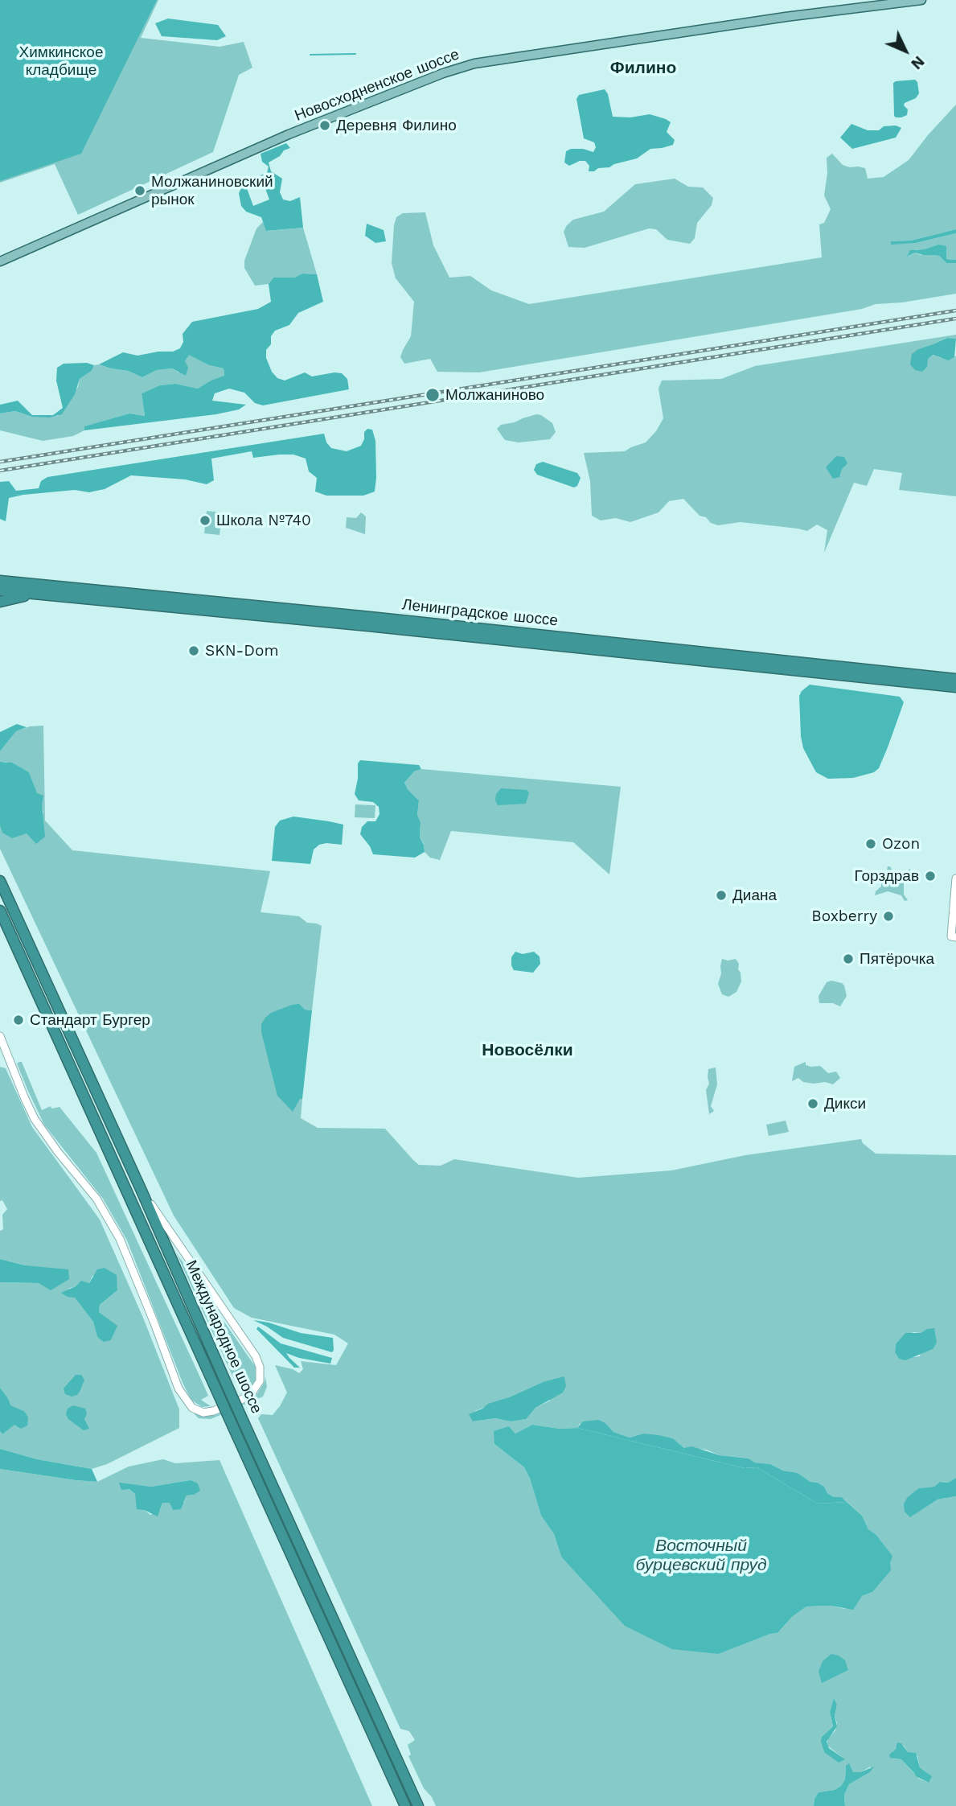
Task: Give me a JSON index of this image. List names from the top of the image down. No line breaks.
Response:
{"streets":{"highway":["Ленинградское шоссе","Международное шоссе"],"main road":["Новосходненское шоссе"]},"districts":["Филино","Новосёлки"],"water":["Восточный бурцевский пруд"],"parks":["Химкинское кладбище"],"places":["Деревня Филино","Молжаниновский рынок","Молжаниново","Школа №740","SKN-Dom","Ozon","Горздрав","Диана","Boxberry","Пятёрочка","Стандарт Бургер","Дикси"],"north":"bottom right"}
